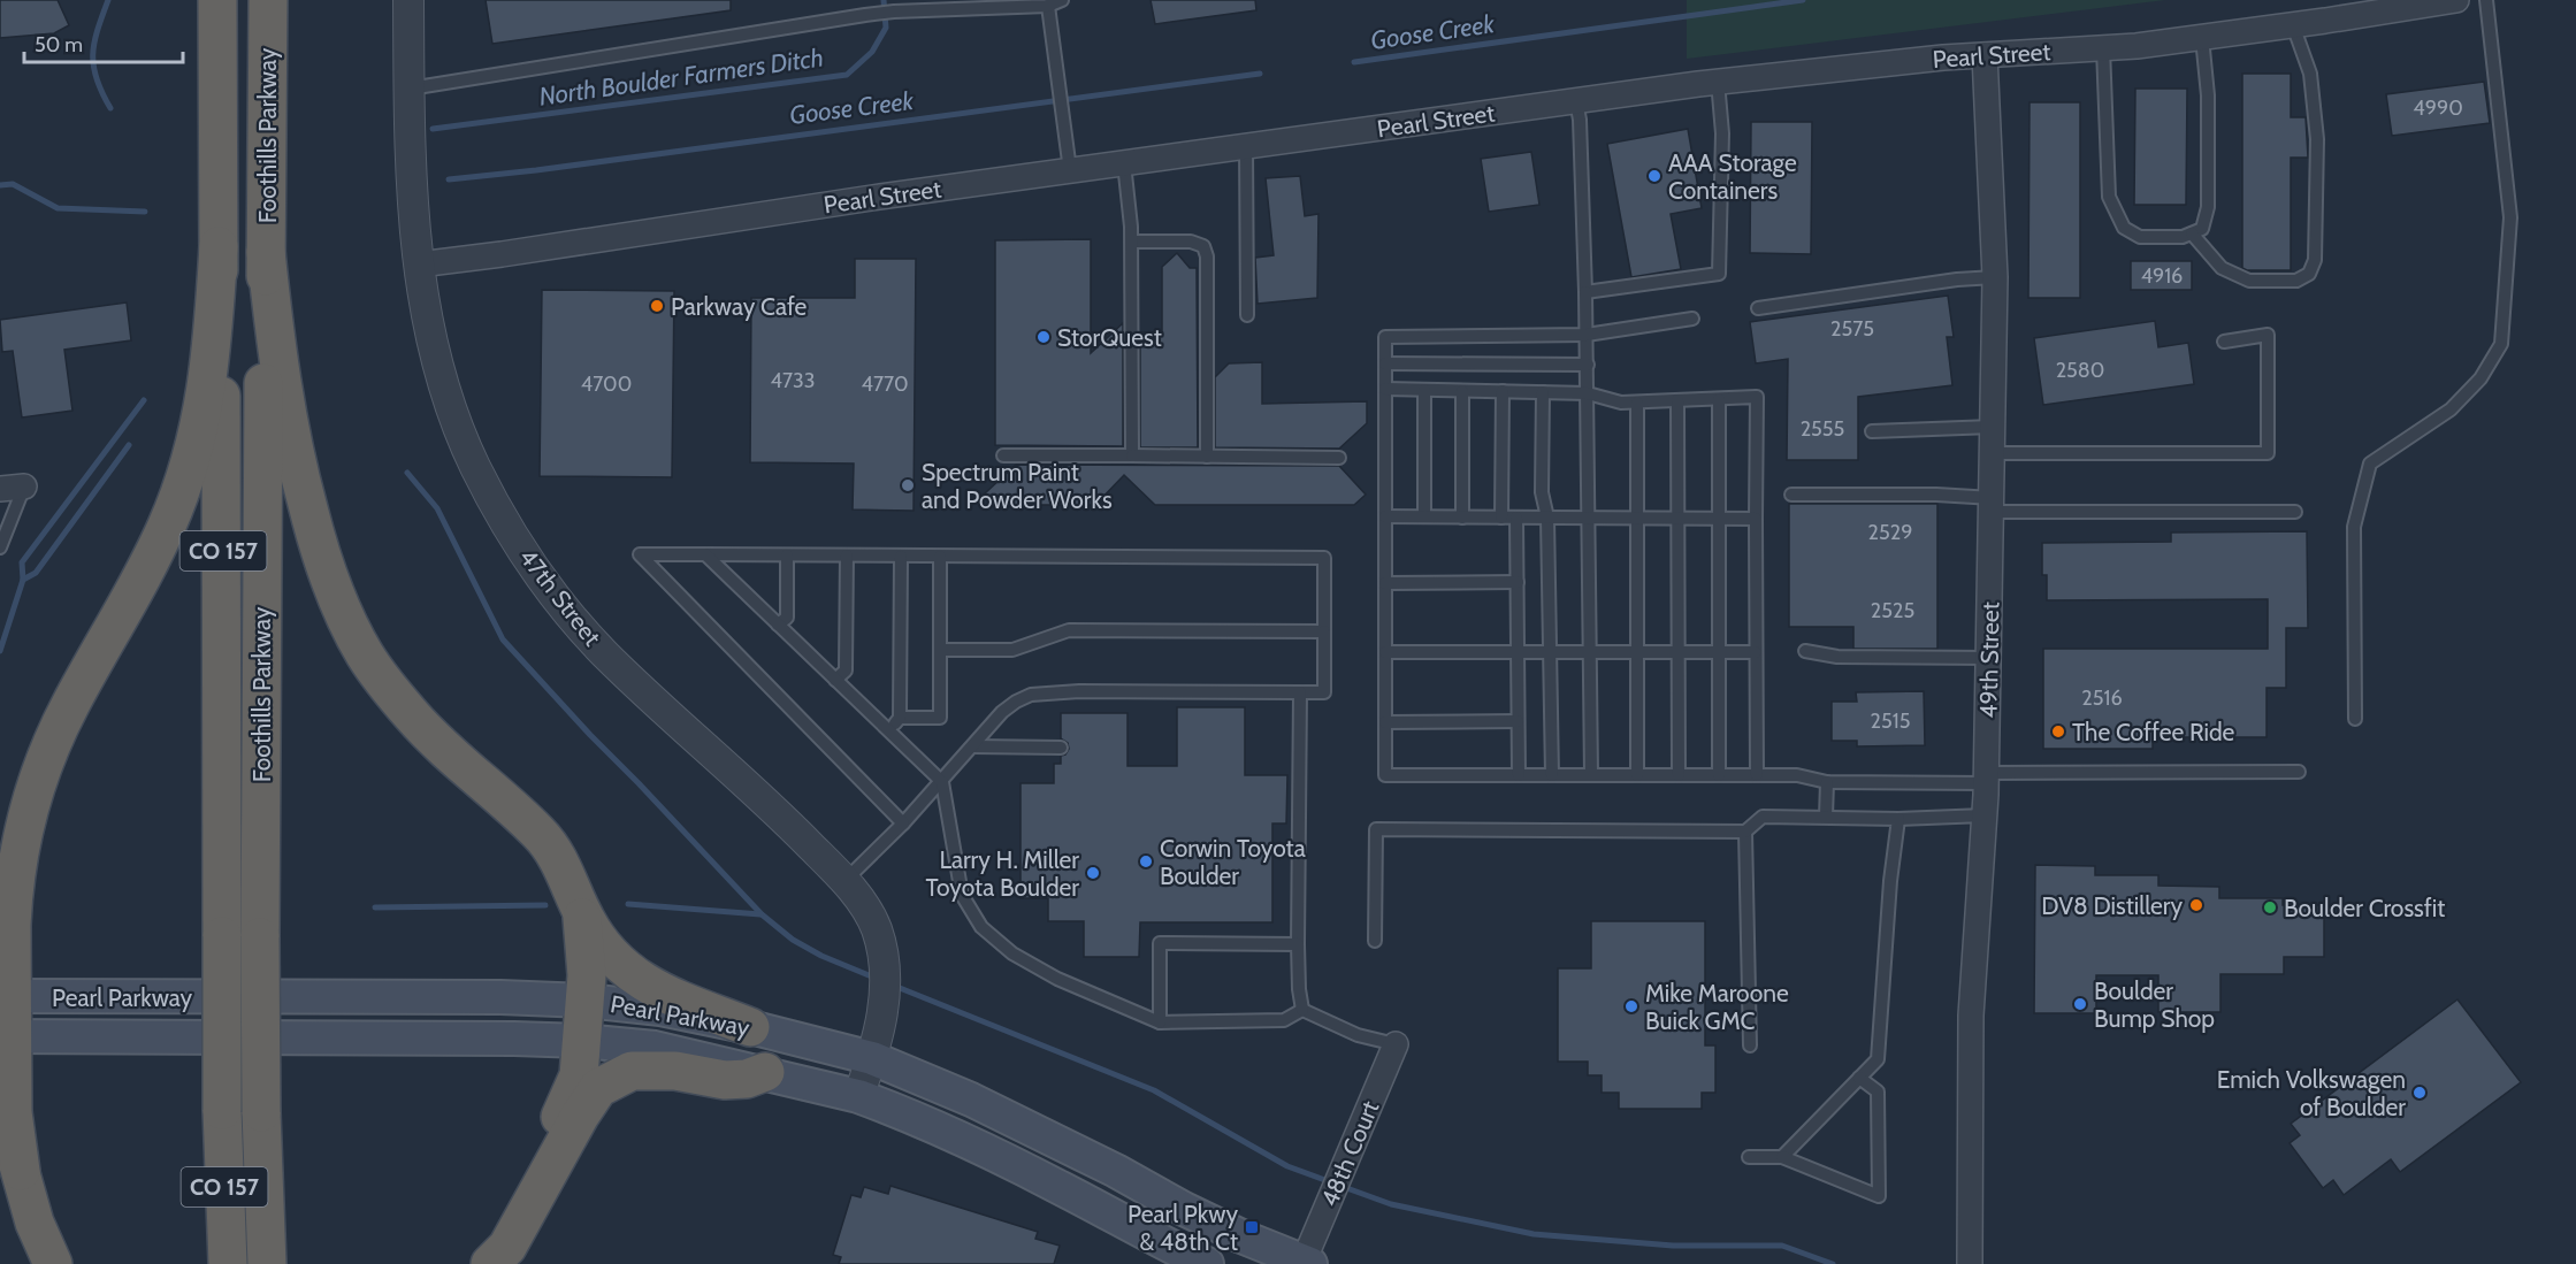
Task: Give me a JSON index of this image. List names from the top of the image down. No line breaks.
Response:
{"streets":{"highway":["Foothills Parkway","CO 157"],"main road":["Pearl Parkway"],"street":["Pearl Street","47th Street","49th Street","48th Court"]},"crossings":[["Pearl Street","47th Street"],["Pearl Street","49th Street"],["47th Street","Pearl Parkway"],["Pearl Parkway","48th Court"]],"water":["Goose Creek","North Boulder Farmers Ditch"],"places":{"other":["AAA Storage Containers","Parkway Cafe","StorQuest","Spectrum Paint and Powder Works","The Coffee Ride","Corwin Toyota Boulder","Larry H. Miller Toyota Boulder","DV8 Distillery","Boulder Crossfit","Boulder Bump Shop","Mike Maroone Buick GMC","Emich Volkswagen of Boulder"],"transit":["Pearl Pkwy & 48th Ct"]},"house_numbers":["4990","4916","2575","2580","4733","4700","4770","2555","2529","2525","2516","2515"],"scale_bar":"50 m"}
